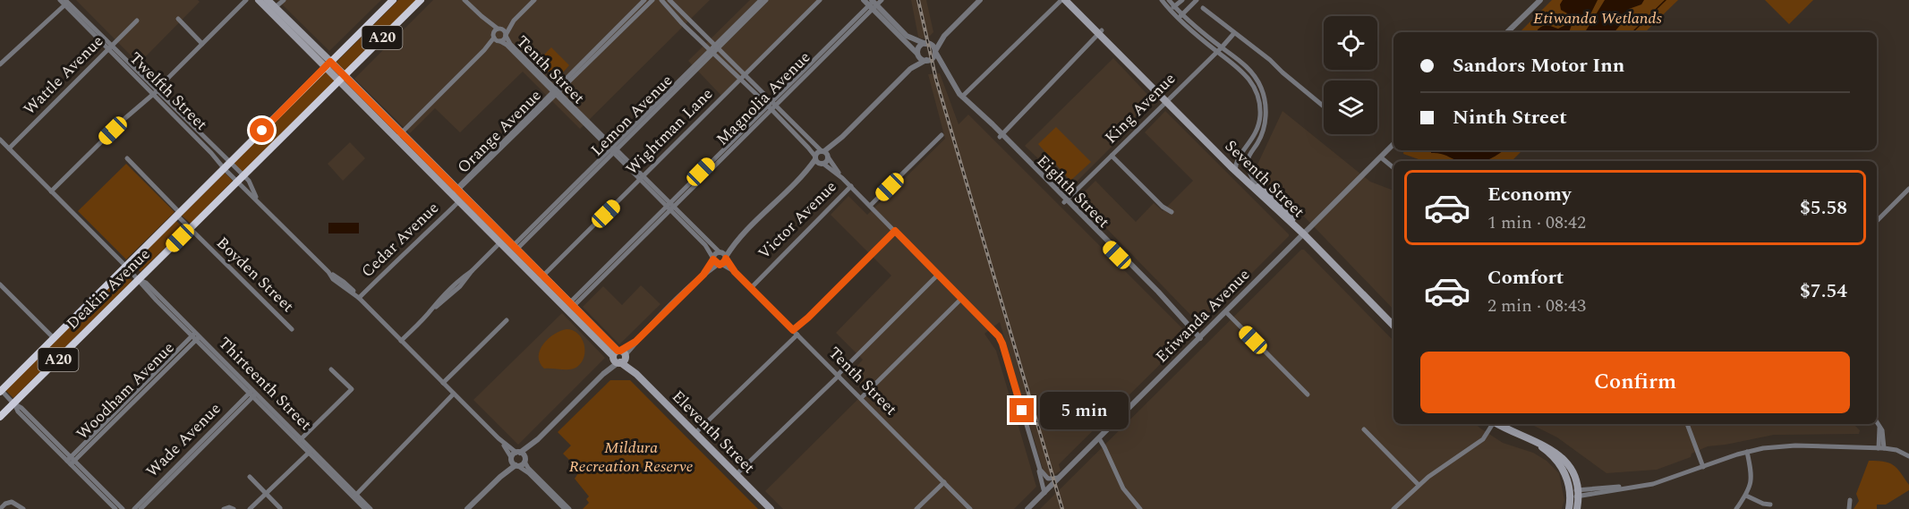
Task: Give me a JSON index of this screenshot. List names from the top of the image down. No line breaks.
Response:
{"streets":{"highway":["A20","Deakin Avenue"],"main road":["Seventh Street","Eleventh Street"],"street":["Tenth Street","Wattle Avenue","Twelfth Street","Magnolia Avenue","King Avenue","Lemon Avenue","Orange Avenue","Wightman Lane","Eighth Street","Victor Avenue","Cedar Avenue","Boyden Street","Etiwanda Avenue","Thirteenth Street","Woodham Avenue","Wade Avenue"]},"crossings":[["Tenth Street","Magnolia Avenue"],["Tenth Street","Lemon Avenue"],["Tenth Street","Orange Avenue"],["Tenth Street","Wightman Lane"],["Tenth Street","Victor Avenue"],["Wattle Avenue","Twelfth Street"],["Wattle Avenue","Thirteenth Street"],["Twelfth Street","Cedar Avenue"],["Twelfth Street","Deakin Avenue"],["Magnolia Avenue","Eleventh Street"],["King Avenue","Seventh Street"],["King Avenue","Eighth Street"],["Lemon Avenue","Eleventh Street"],["Orange Avenue","Eleventh Street"],["Wightman Lane","Eleventh Street"],["Seventh Street","Etiwanda Avenue"],["Eighth Street","Etiwanda Avenue"],["Cedar Avenue","Eleventh Street"],["Boyden Street","Deakin Avenue"],["Deakin Avenue","Thirteenth Street"],["Deakin Avenue","Eleventh Street"],["Thirteenth Street","Woodham Avenue"],["Thirteenth Street","Wade Avenue"]],"parks":["Etiwanda Wetlands","Mildura Recreation Reserve"],"page":{"banner":["Sandors Motor Inn","Ninth Street"],"list":[{"name":"Economy","note":"1 min · 08:42","value":"$5.58"},{"name":"Comfort","note":"2 min · 08:43","value":"$7.54"}],"buttons":"Confirm","bubble":"5 min"}}
